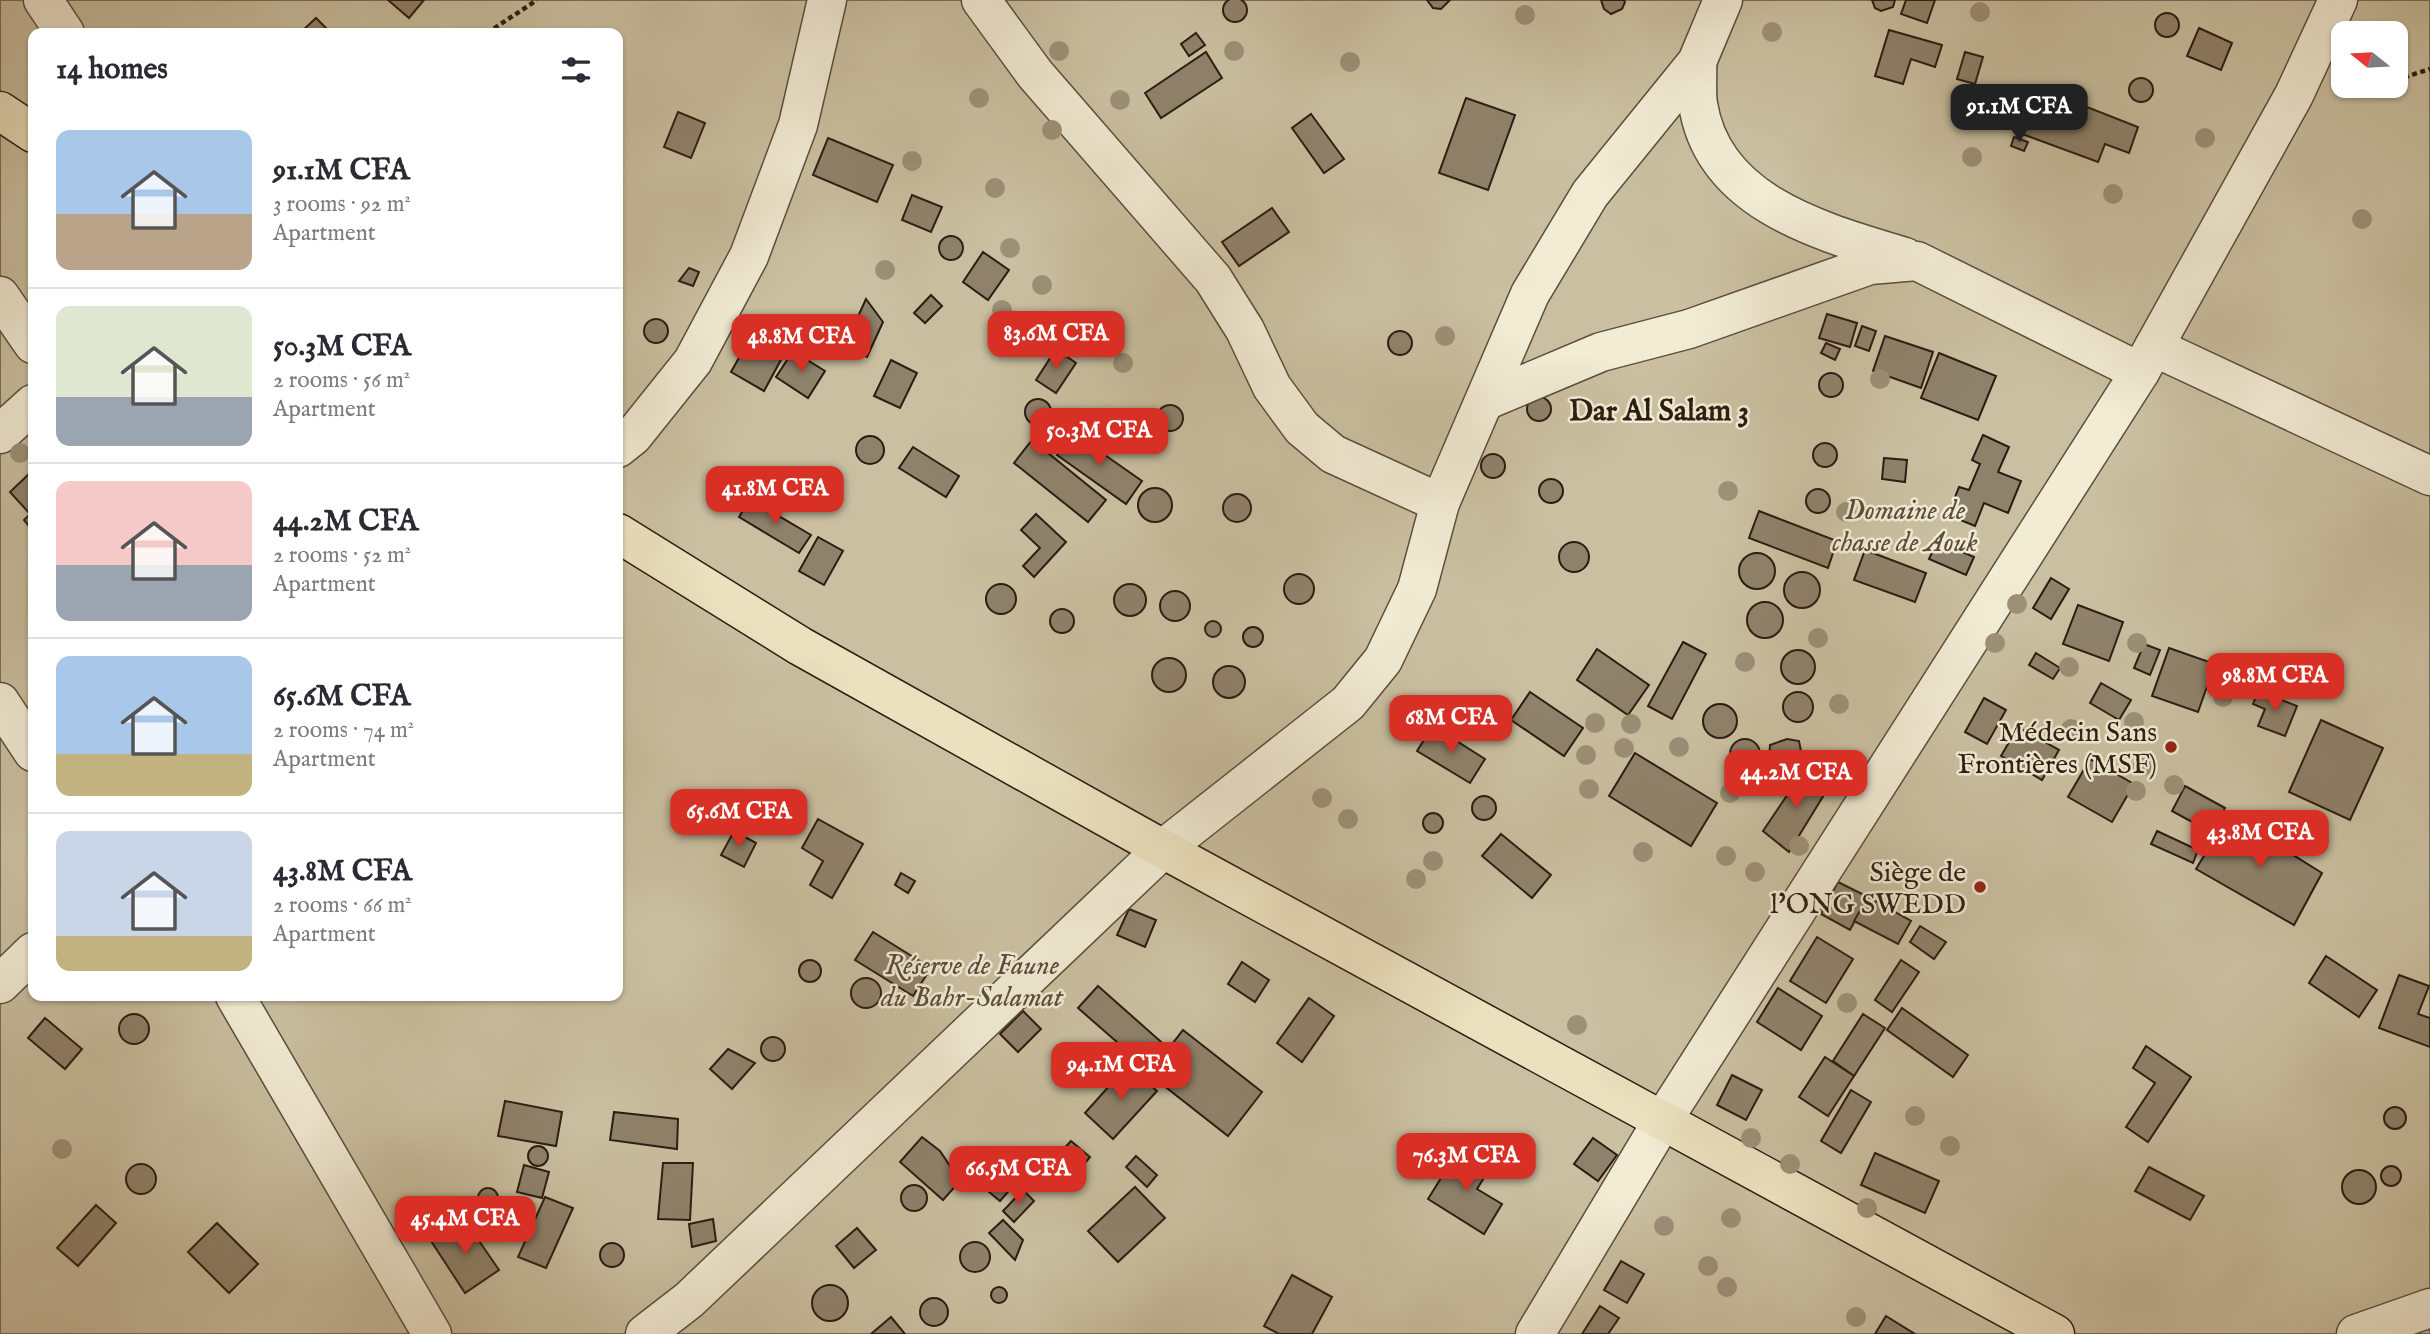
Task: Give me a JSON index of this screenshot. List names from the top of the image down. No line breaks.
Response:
{"districts":["Dar Al Salam 3"],"parks":["Domaine de chasse de Aouk","Réserve de Faune du Bahr-Salamat"],"places":["Médecin Sans Frontières (MSF)","Siège de l'ONG SWEDD"],"north":"left","page":{"heading":"14 homes","price":["91.1M CFA","83.6M CFA","48.8M CFA","50.3M CFA","41.8M CFA","98.8M CFA","68M CFA","44.2M CFA","65.6M CFA","43.8M CFA","94.1M CFA","76.3M CFA","66.5M CFA","45.4M CFA"],"list":[{"name":"91.1M CFA","note":"3 rooms · 92 m² · Apartment"},{"name":"50.3M CFA","note":"2 rooms · 56 m² · Apartment"},{"name":"44.2M CFA","note":"2 rooms · 52 m² · Apartment"},{"name":"65.6M CFA","note":"2 rooms · 74 m² · Apartment"},{"name":"43.8M CFA","note":"2 rooms · 66 m² · Apartment"}]}}
